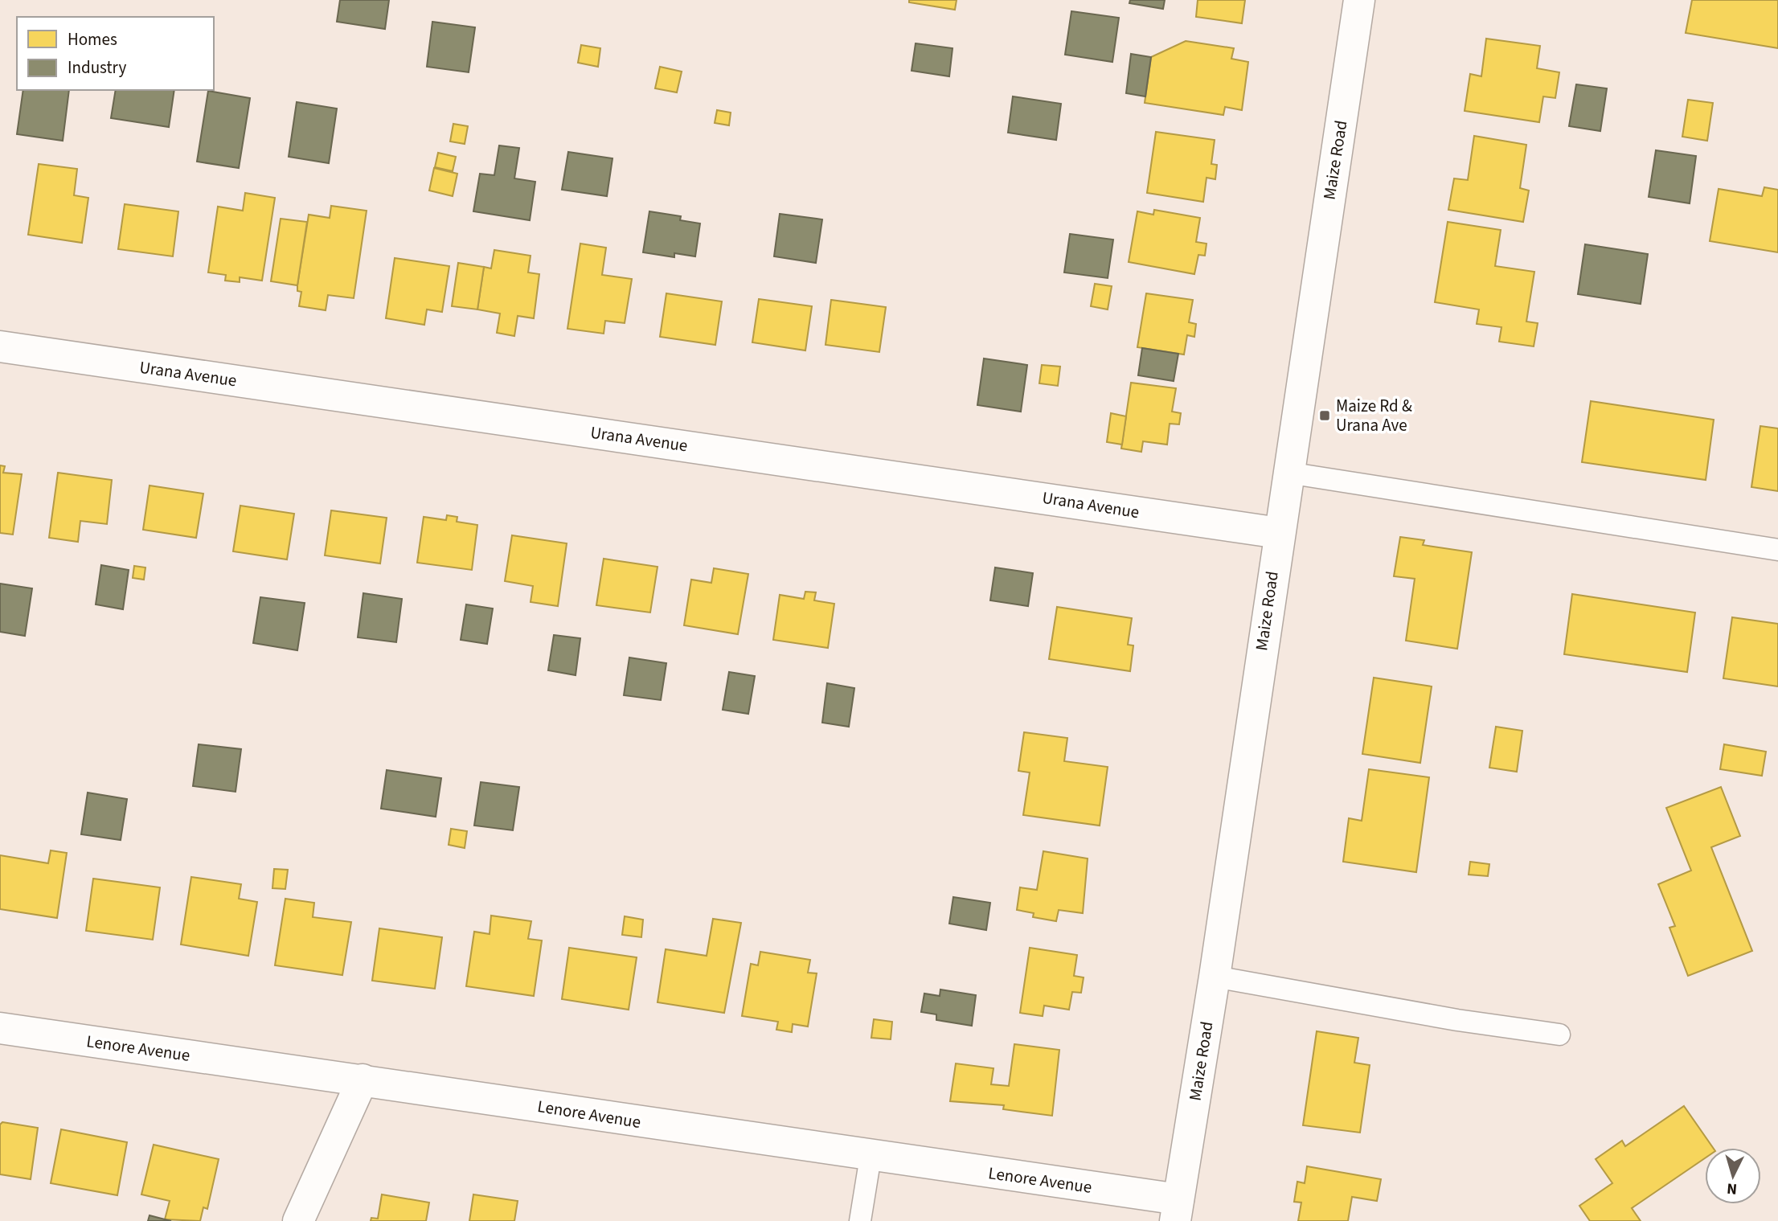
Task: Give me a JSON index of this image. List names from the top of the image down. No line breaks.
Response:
{"streets":{"street":["Maize Road","Urana Avenue","Lenore Avenue"]},"crossings":[["Maize Road","Urana Avenue"],["Maize Road","Lenore Avenue"]],"places":{"transit":["Maize Rd & Urana Ave"]},"legend":["Homes","Industry"],"north":"bottom"}
